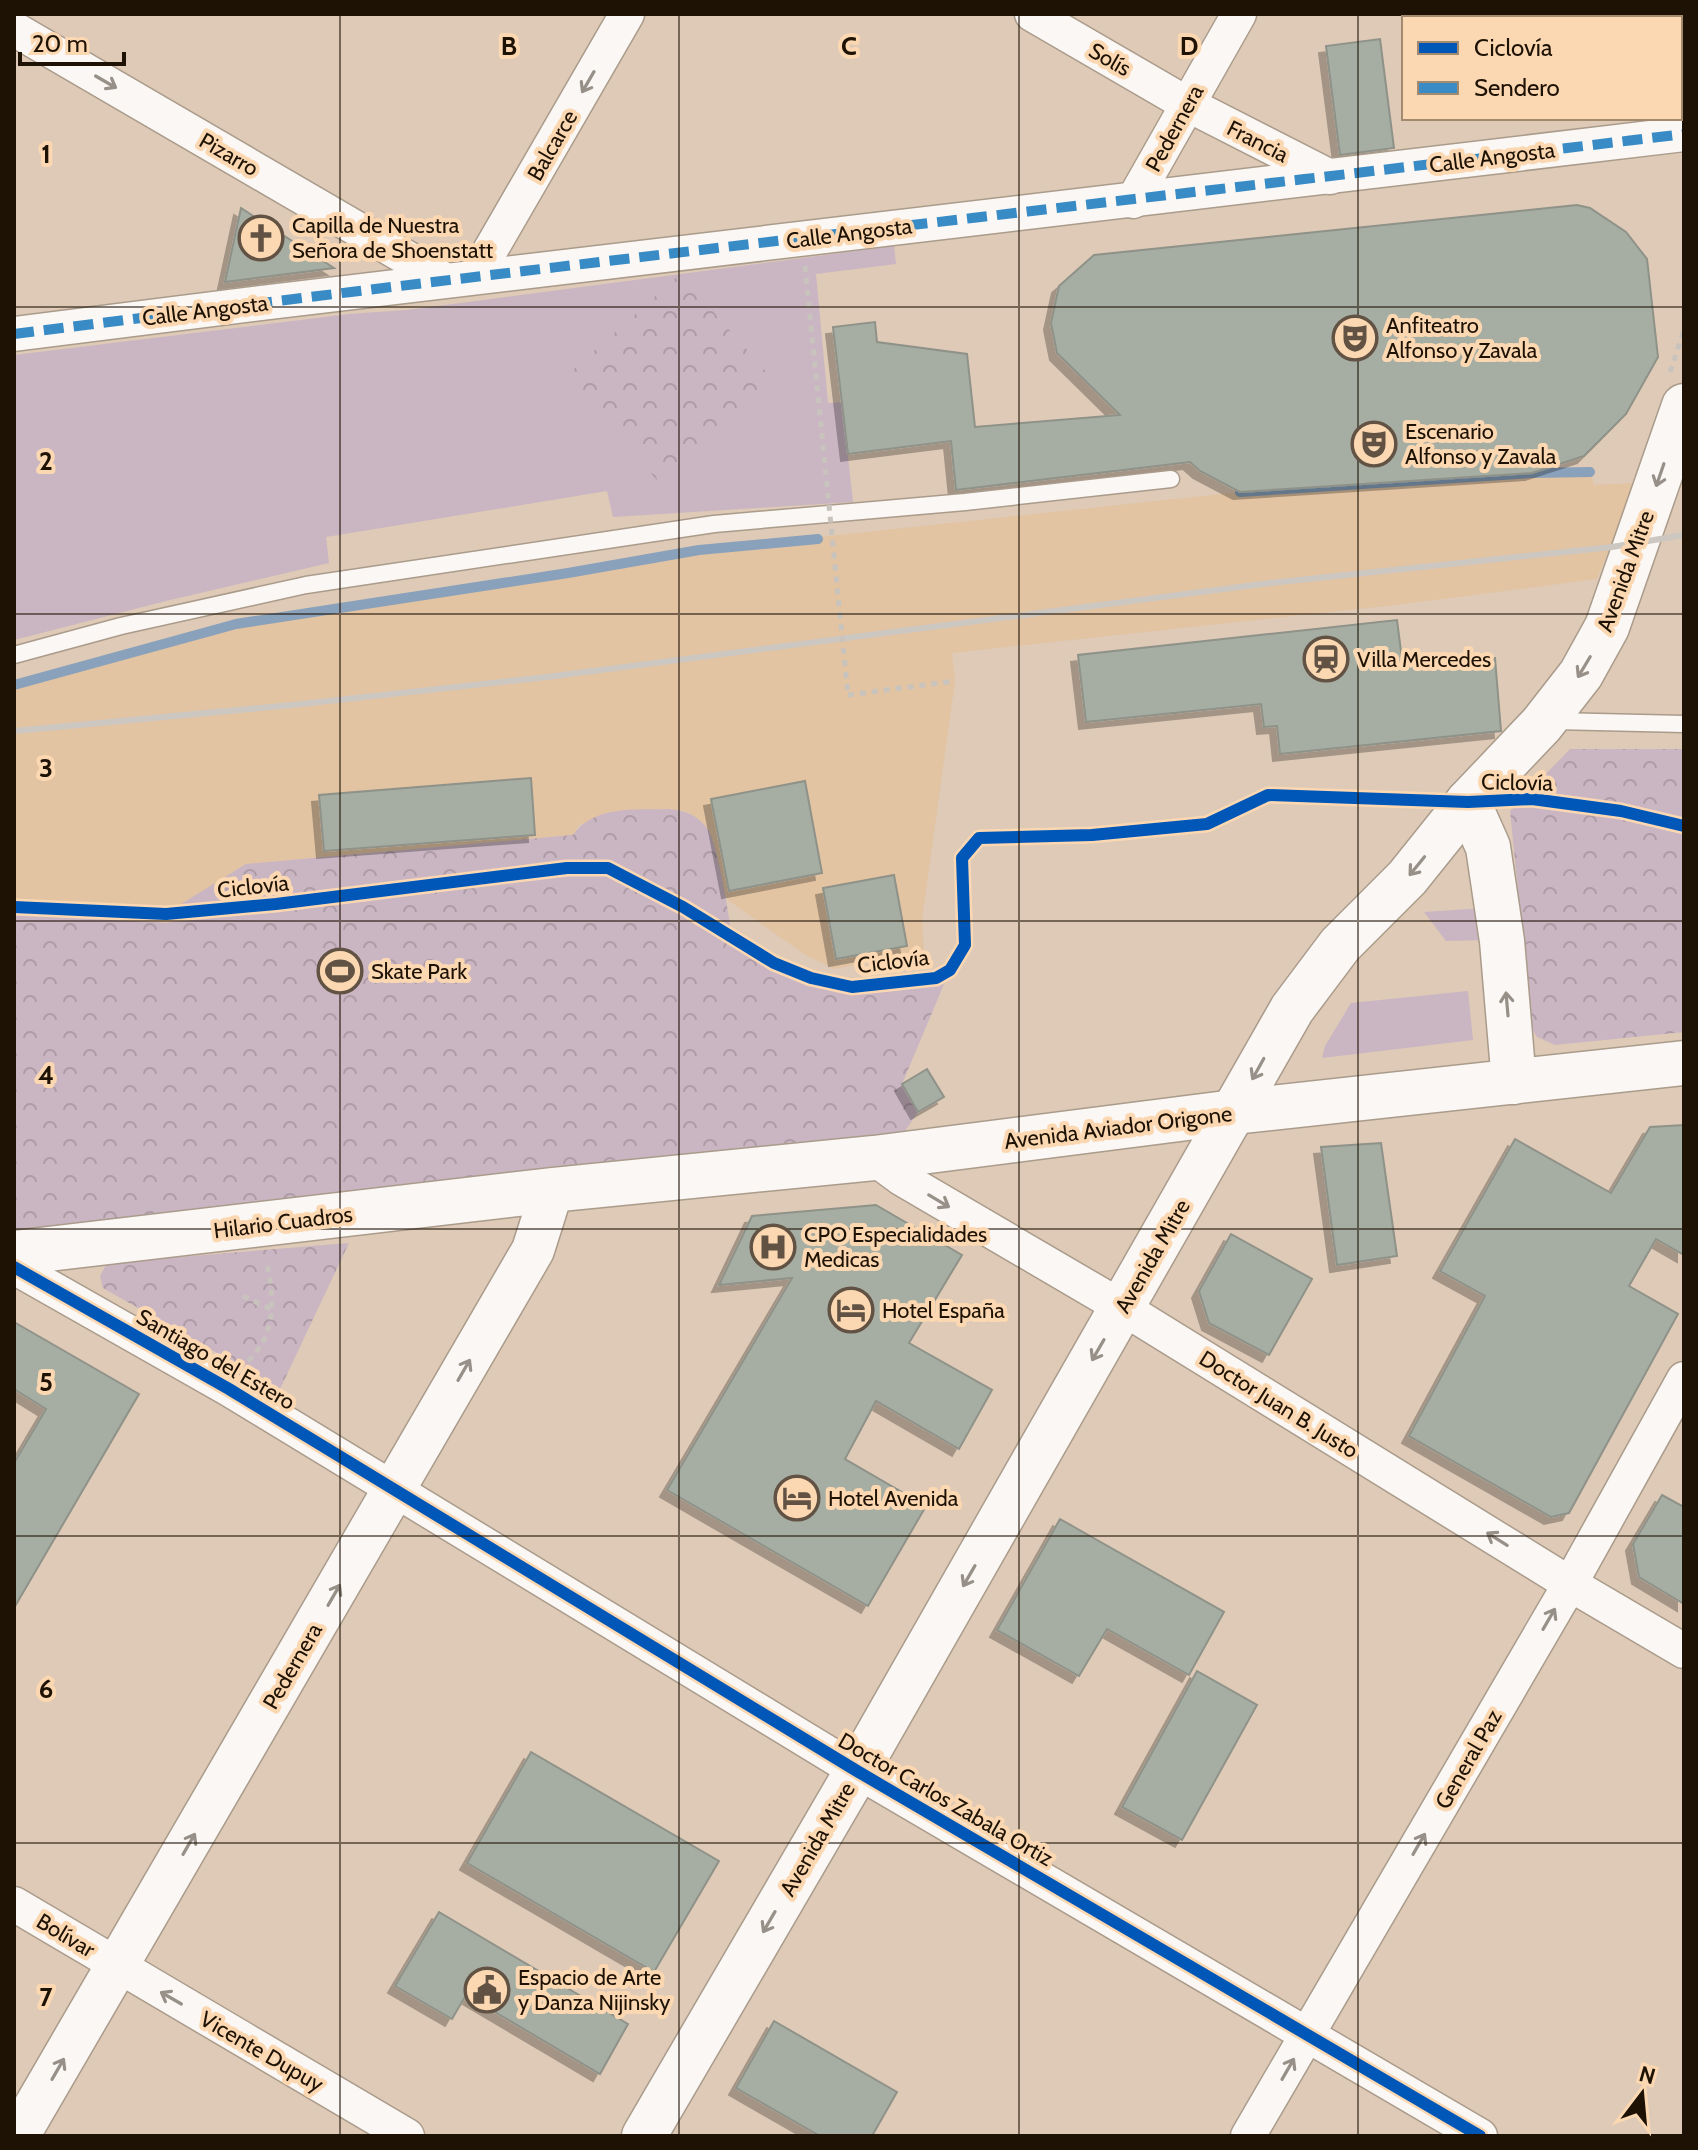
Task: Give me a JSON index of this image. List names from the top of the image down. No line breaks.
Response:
{"streets":{"main road":["Avenida Mitre","Avenida Aviador Origone","Hilario Cuadros"],"street":["Solís","Pedernera","Francia","Balcarce","Pizarro","Calle Angosta","Santiago del Estero","Doctor Juan B. Justo","General Paz","Doctor Carlos Zabala Ortiz","Bolívar","Vicente Dupuy"],"cycle path":["Ciclovía"]},"crossings":[["Solís","Pedernera"],["Solís","Francia"],["Pedernera","Francia"],["Pedernera","Calle Angosta"],["Pedernera","Avenida Aviador Origone"],["Pedernera","Hilario Cuadros"],["Pedernera","Santiago del Estero"],["Pedernera","Doctor Carlos Zabala Ortiz"],["Pedernera","Bolívar"],["Pedernera","Vicente Dupuy"],["Francia","Calle Angosta"],["Balcarce","Pizarro"],["Balcarce","Calle Angosta"],["Pizarro","Calle Angosta"],["Avenida Mitre","Avenida Aviador Origone"],["Avenida Mitre","Doctor Juan B. Justo"],["Avenida Mitre","Doctor Carlos Zabala Ortiz"],["Avenida Aviador Origone","Hilario Cuadros"],["Avenida Aviador Origone","Doctor Juan B. Justo"],["Santiago del Estero","Doctor Carlos Zabala Ortiz"],["Doctor Juan B. Justo","General Paz"],["General Paz","Doctor Carlos Zabala Ortiz"],["Bolívar","Vicente Dupuy"]],"one_way":["Pedernera","Balcarce","Pizarro","Avenida Mitre","General Paz","Vicente Dupuy"],"places":{"church":["Capilla de Nuestra Señora de Shoenstatt"],"theatre":["Anfiteatro Alfonso y Zavala","Escenario Alfonso y Zavala"],"station":["Villa Mercedes"],"sports":["Skate Park"],"hospital":["CPO Especialidades Medicas"],"hotel":["Hotel España","Hotel Avenida"],"public building":["Espacio de Arte y Danza Nijinsky"]},"legend":["Ciclovía","Sendero"],"scale_bar":"20 m","north":"top","grid":{"columns":["B","C","D"],"rows":["1","2","3","4","5","6","7"]}}
